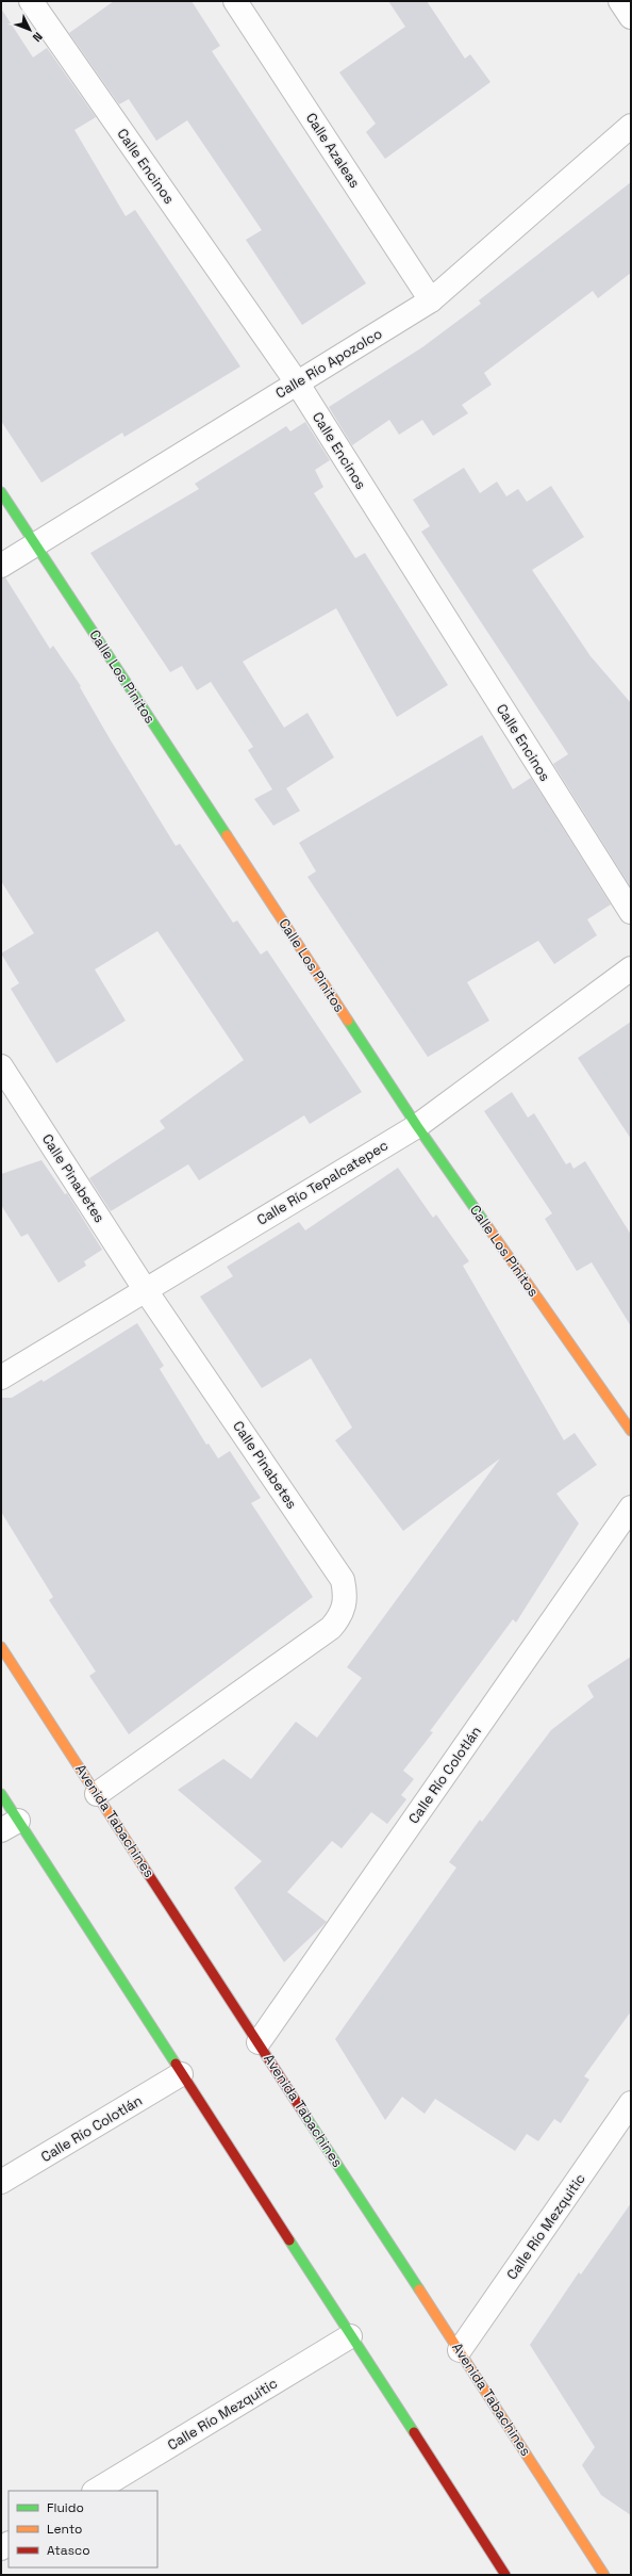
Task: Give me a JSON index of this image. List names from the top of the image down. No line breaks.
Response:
{"streets":{"street":["Calle Azaleas","Calle Encinos","Calle Río Apozolco","Calle Los Pinitos","Calle Pinabetes","Calle Río Tepalcatepec","Calle Río Colotlán","Avenida Tabachines","Calle Río Mezquitic"]},"crossings":[["Calle Azaleas","Calle Río Apozolco"],["Calle Encinos","Calle Río Apozolco"],["Calle Río Apozolco","Calle Los Pinitos"],["Calle Los Pinitos","Calle Río Tepalcatepec"],["Calle Pinabetes","Calle Río Tepalcatepec"],["Calle Pinabetes","Avenida Tabachines"],["Calle Río Colotlán","Avenida Tabachines"],["Avenida Tabachines","Calle Río Mezquitic"]],"legend":["Fluido","Lento","Atasco"],"north":"bottom right"}
